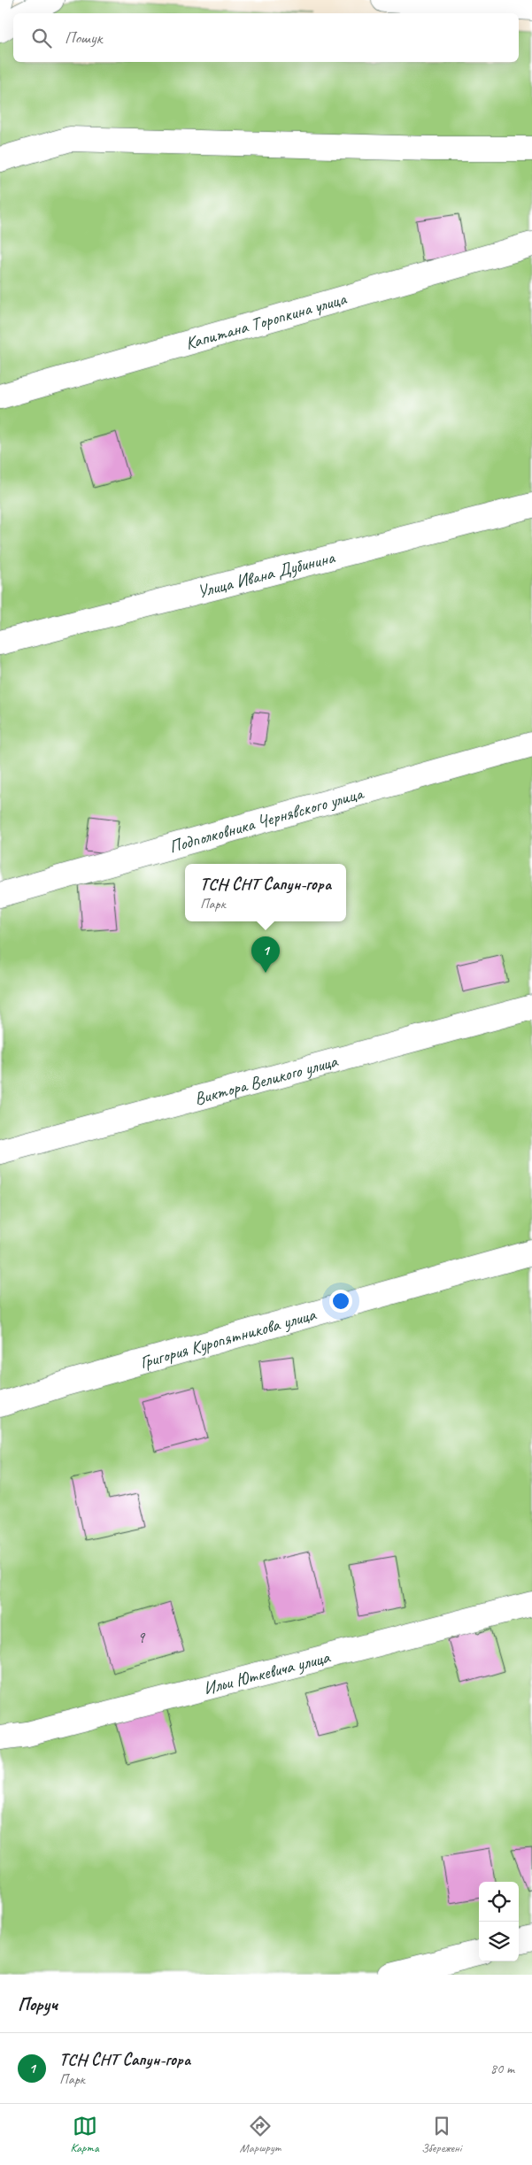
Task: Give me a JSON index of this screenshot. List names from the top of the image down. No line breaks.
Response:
{"streets":{"main road":["Капитана Торопкина улица","Улица Ивана Дубинина","Подполковника Чернявского улица","Виктора Великого улица","Григория Куропятникова улица","Ильи Юткевича улица"]},"house_numbers":["9"],"page":{"search":"Пошук","popup":["ТСН СНТ Сапун-гора","Парк"],"pins":"1","heading":"Поруч","list":[{"mark":"1","name":"ТСН СНТ Сапун-гора","note":"Парк","value":"80 m"}],"nav":["Карта","Маршрут","Збережені"]}}
